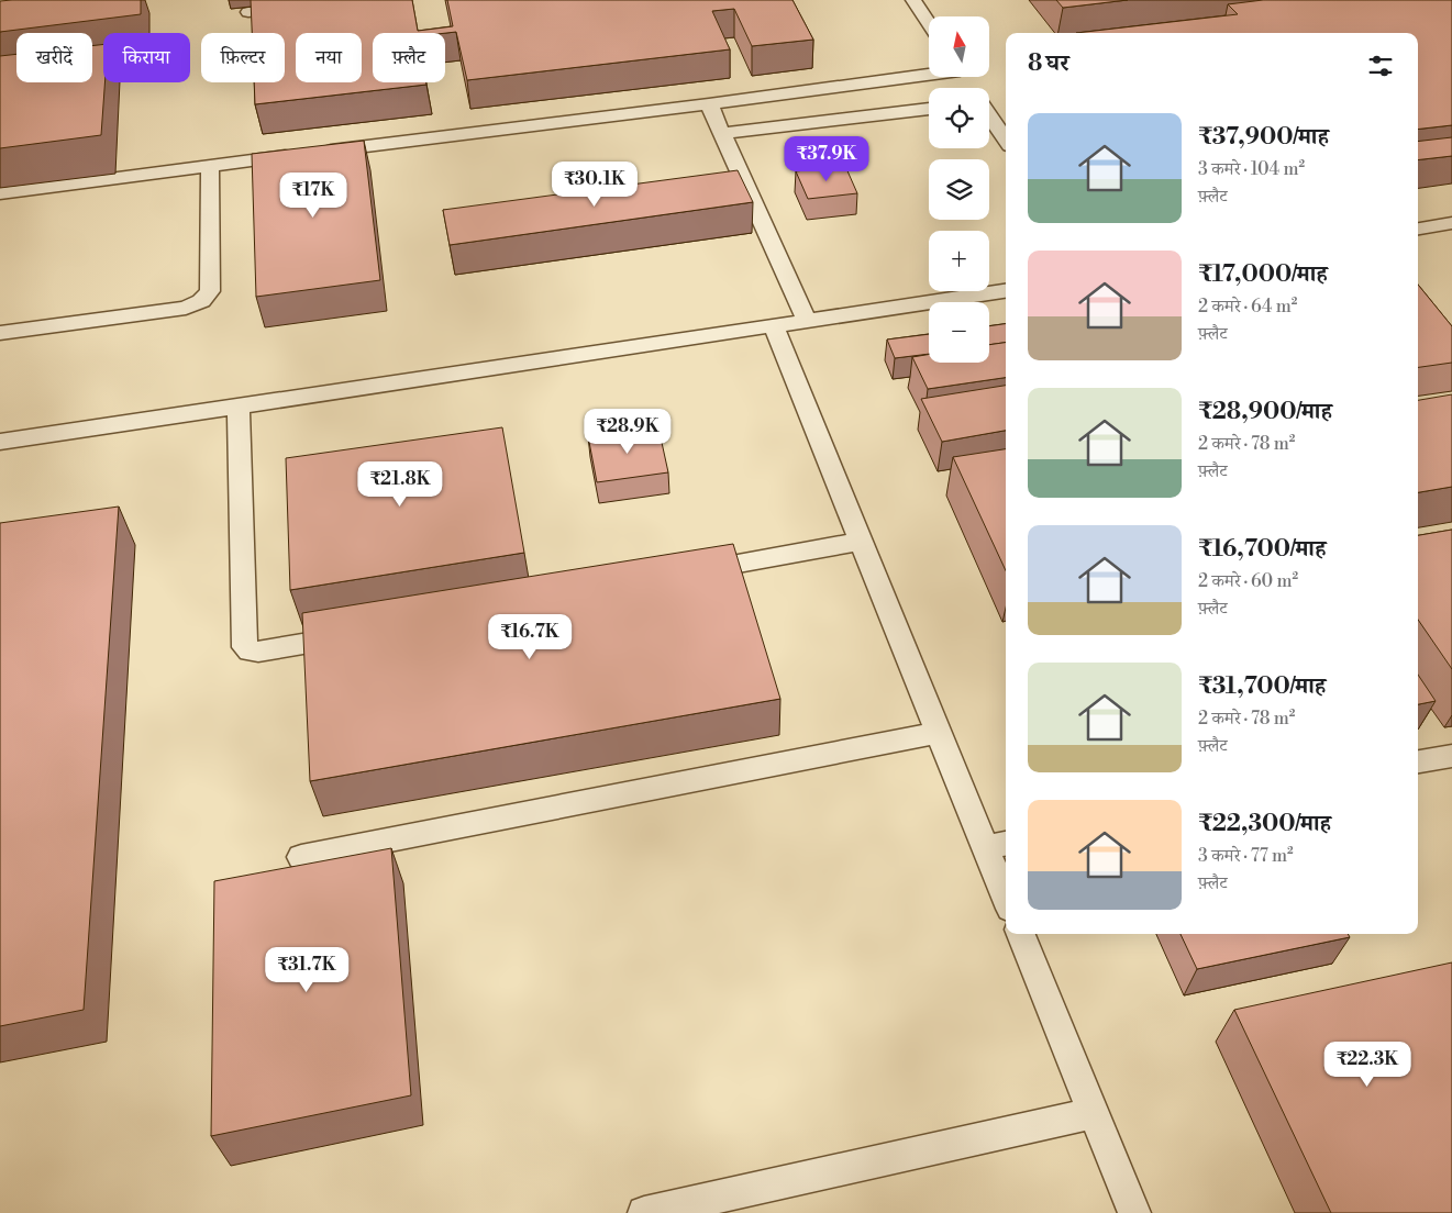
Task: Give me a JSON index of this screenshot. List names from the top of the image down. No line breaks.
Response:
{"north":"top","page":{"map_buttons":["+","−"],"chip":["खरीदें","किराया","फ़िल्टर","नया","फ़्लैट"],"heading":"8 घर","list":[{"name":"₹37,900/माह","note":"3 कमरे · 104 m² · फ़्लैट"},{"name":"₹17,000/माह","note":"2 कमरे · 64 m² · फ़्लैट"},{"name":"₹28,900/माह","note":"2 कमरे · 78 m² · फ़्लैट"},{"name":"₹16,700/माह","note":"2 कमरे · 60 m² · फ़्लैट"},{"name":"₹31,700/माह","note":"2 कमरे · 78 m² · फ़्लैट"},{"name":"₹22,300/माह","note":"3 कमरे · 77 m² · फ़्लैट"}],"price":["₹37.9K","₹30.1K","₹17K","₹28.9K","₹21.8K","₹16.7K","₹31.7K","₹22.3K"]}}
